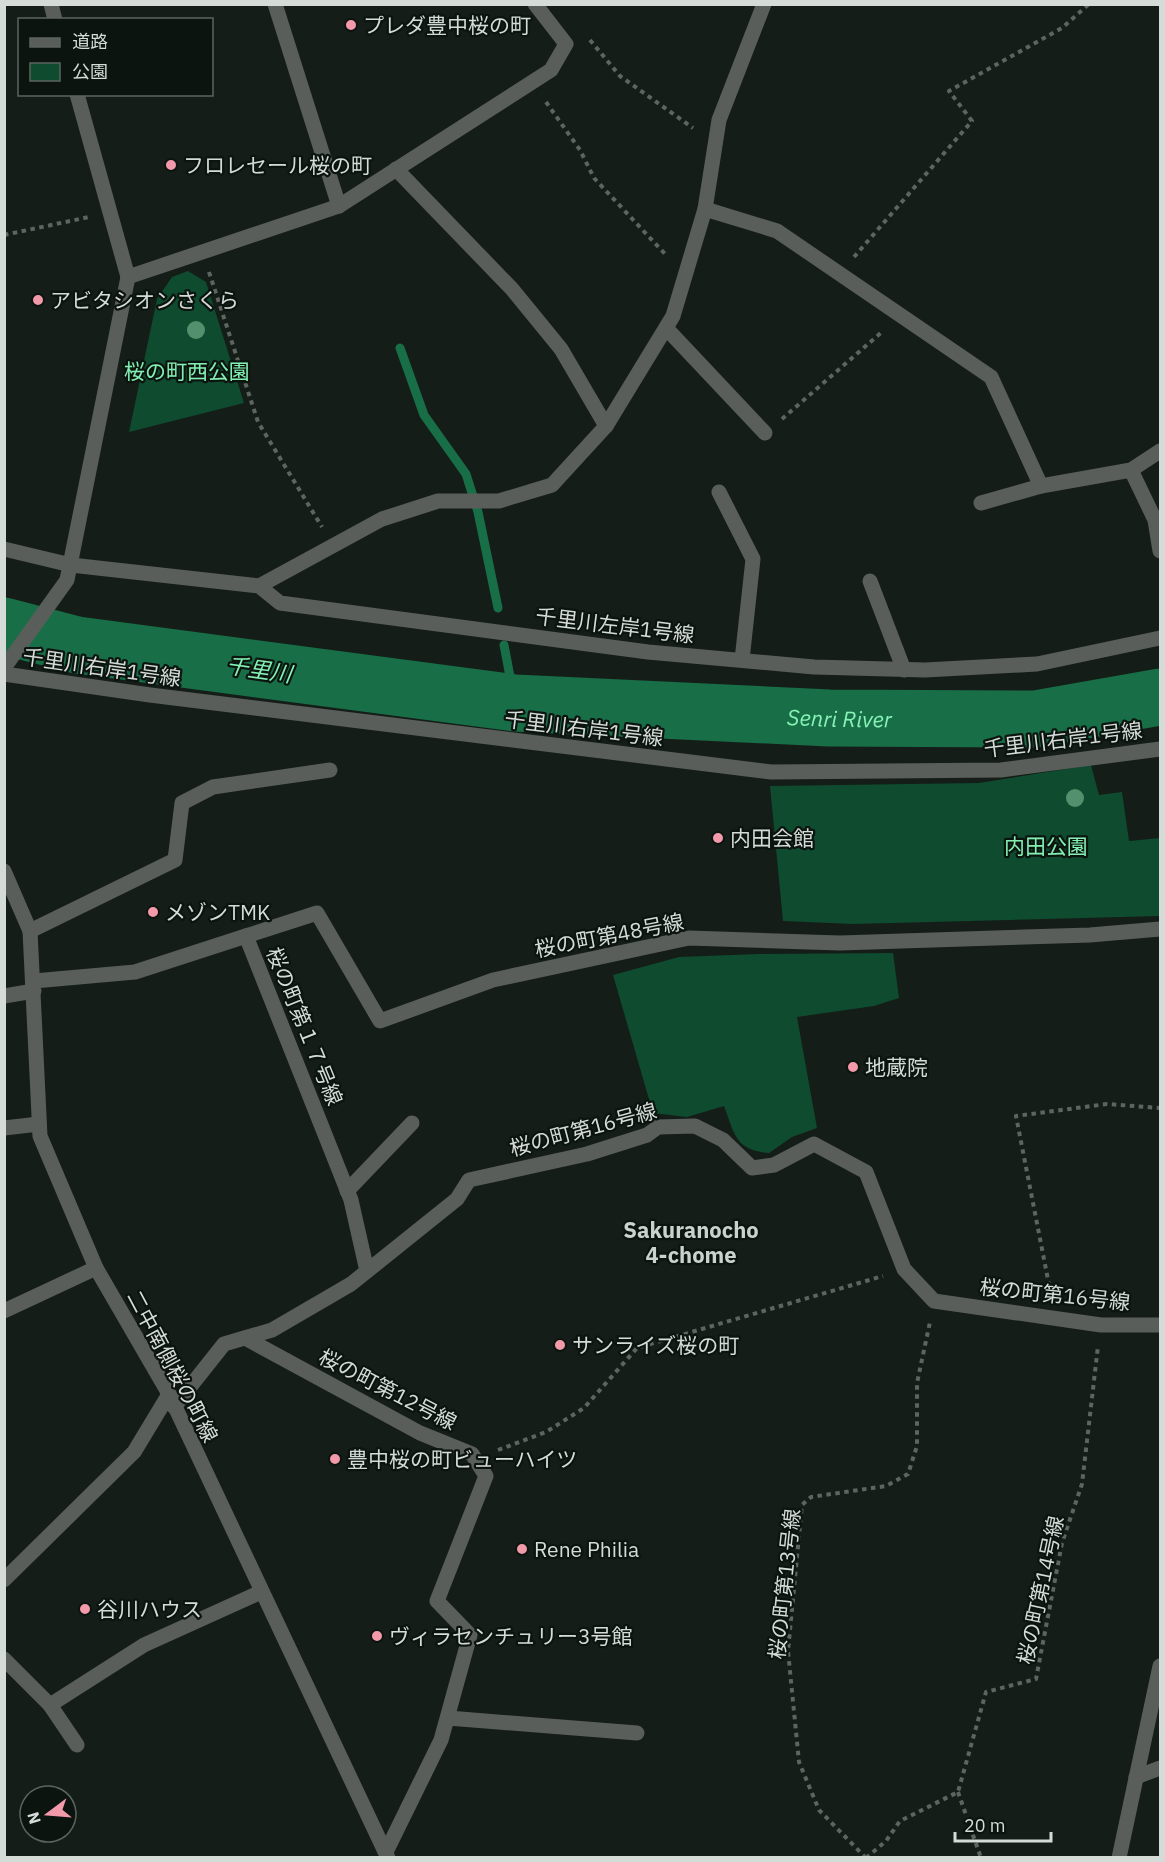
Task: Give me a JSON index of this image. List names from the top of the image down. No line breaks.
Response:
{"streets":{"street":["千里川左岸1号線","千里川右岸1号線","桜の町第48号線","桜の町第１７号線","桜の町第16号線","二中南側桜の町線","桜の町第12号線"],"path":["桜の町第13号線","桜の町第14号線"]},"crossings":[["桜の町第48号線","桜の町第１７号線"],["桜の町第１７号線","桜の町第16号線"],["桜の町第１７号線","二中南側桜の町線"],["桜の町第16号線","二中南側桜の町線"],["桜の町第16号線","桜の町第12号線"],["桜の町第16号線","桜の町第13号線"],["桜の町第16号線","桜の町第14号線"],["二中南側桜の町線","桜の町第12号線"]],"districts":["Sakuranocho 4-chome"],"water":["千里川","Senri River"],"parks":["桜の町西公園","内田公園"],"places":["プレダ豊中桜の町","フロレセール桜の町","アビタシオンさくら","内田会館","メゾンTMK","地蔵院","サンライズ桜の町","豊中桜の町ビューハイツ","Rene Philia","谷川ハウス","ヴィラセンチュリー3号館"],"legend":["道路","公園"],"scale_bar":"20 m","north":"left"}
